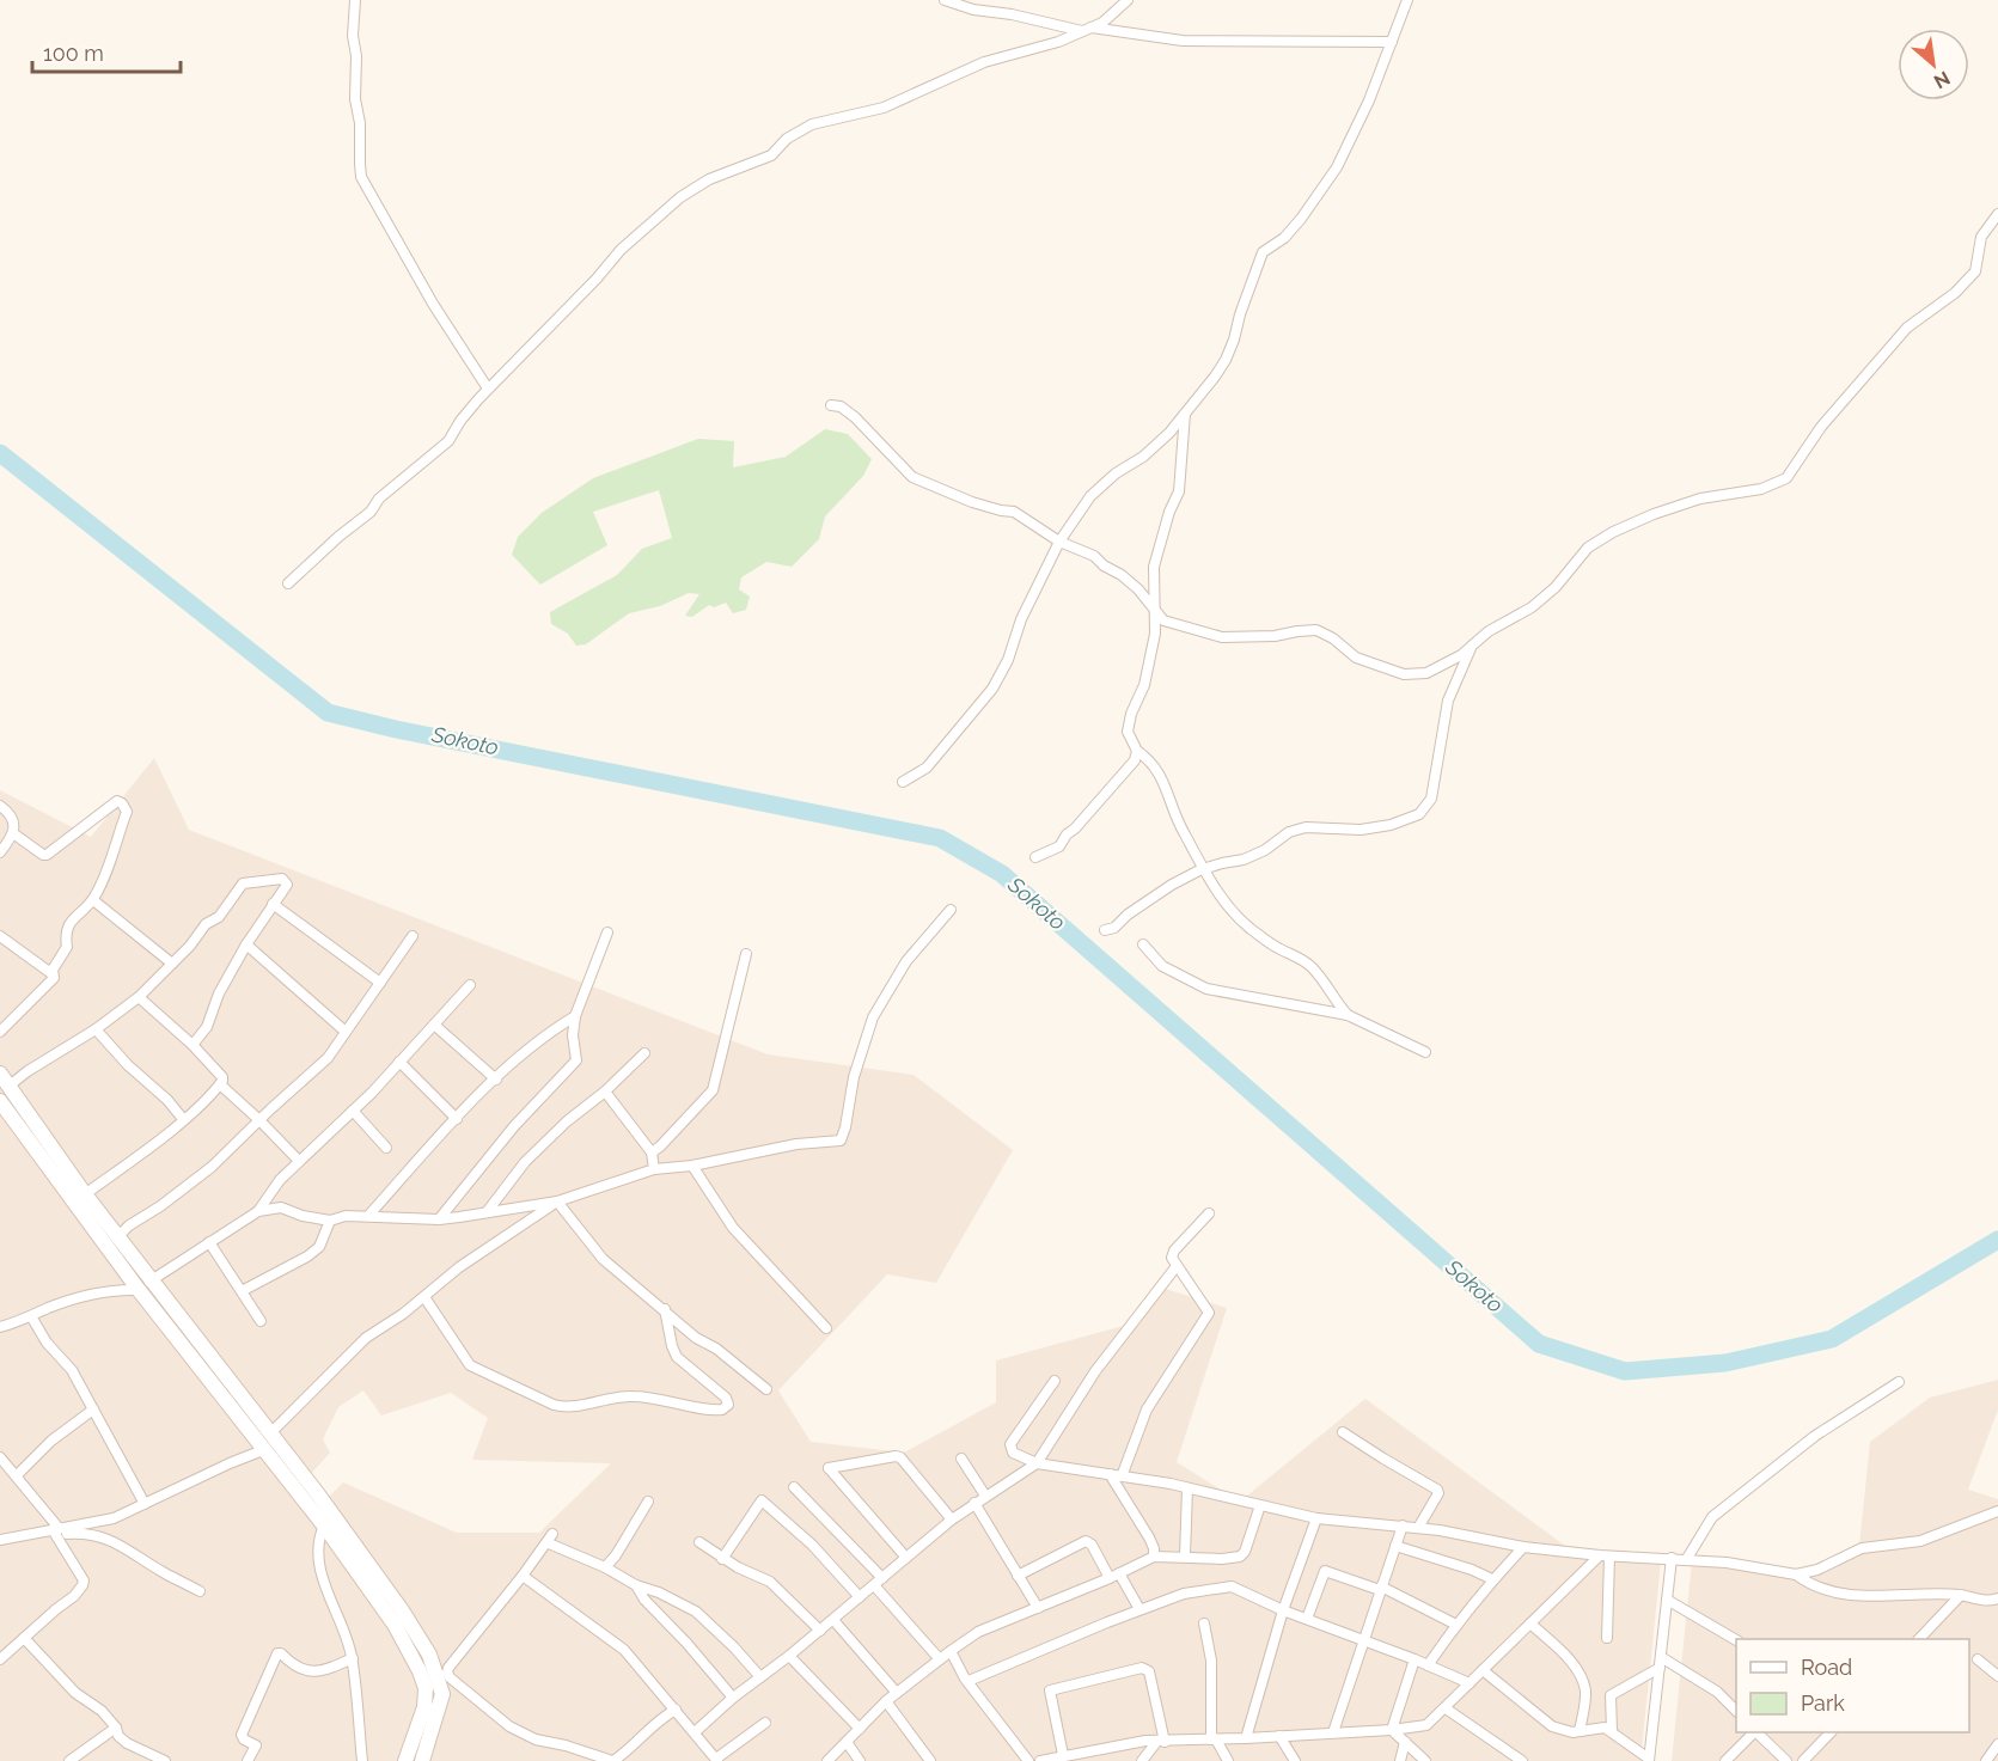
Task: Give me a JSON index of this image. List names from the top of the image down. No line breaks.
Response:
{"water":["Sokoto"],"legend":["Road","Park"],"scale_bar":"100 m","north":"bottom right"}
